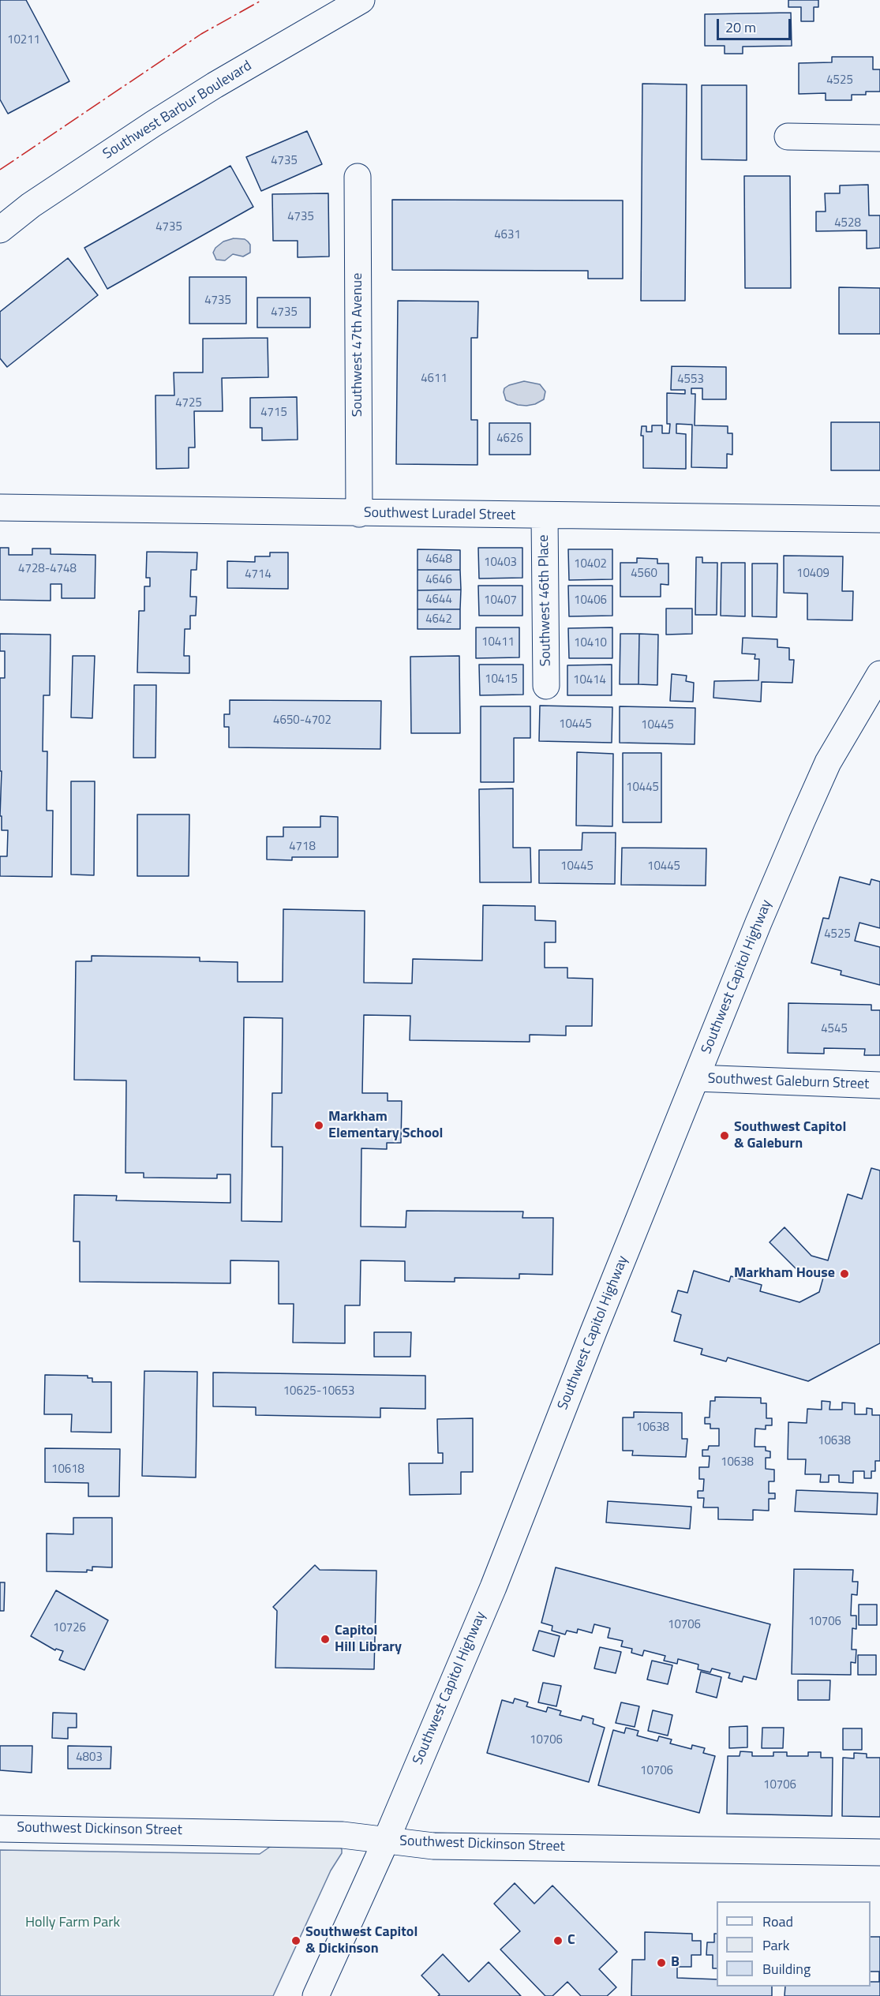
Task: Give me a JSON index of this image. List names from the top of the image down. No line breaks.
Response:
{"streets":{"street":["Southwest Barbur Boulevard","Southwest 47th Avenue","Southwest Luradel Street","Southwest 46th Place","Southwest Capitol Highway","Southwest Galeburn Street","Southwest Dickinson Street"]},"crossings":[["Southwest 47th Avenue","Southwest Luradel Street"],["Southwest Luradel Street","Southwest 46th Place"],["Southwest Capitol Highway","Southwest Galeburn Street"],["Southwest Capitol Highway","Southwest Dickinson Street"]],"parks":["Holly Farm Park"],"places":["Markham Elementary School","Southwest Capitol & Galeburn","Markham House","Capitol Hill Library","Southwest Capitol & Dickinson","C","B"],"house_numbers":["10211","4525","4735","4735","4528","4735","4631","4735","4735","4611","4553","4725","4715","4626","4648","10403","10402","4728-4748","4560","10409","4714","4646","4644","10407","10406","4642","10411","10410","10415","10414","4650-4702","10445","10445","10445","4718","10445","10445","4525","4545","10625-10653","10638","10638","10638","10618","10706","10706","10726","10706","4803","10706","10706"],"legend":["Road","Park","Building"],"scale_bar":"20 m"}
